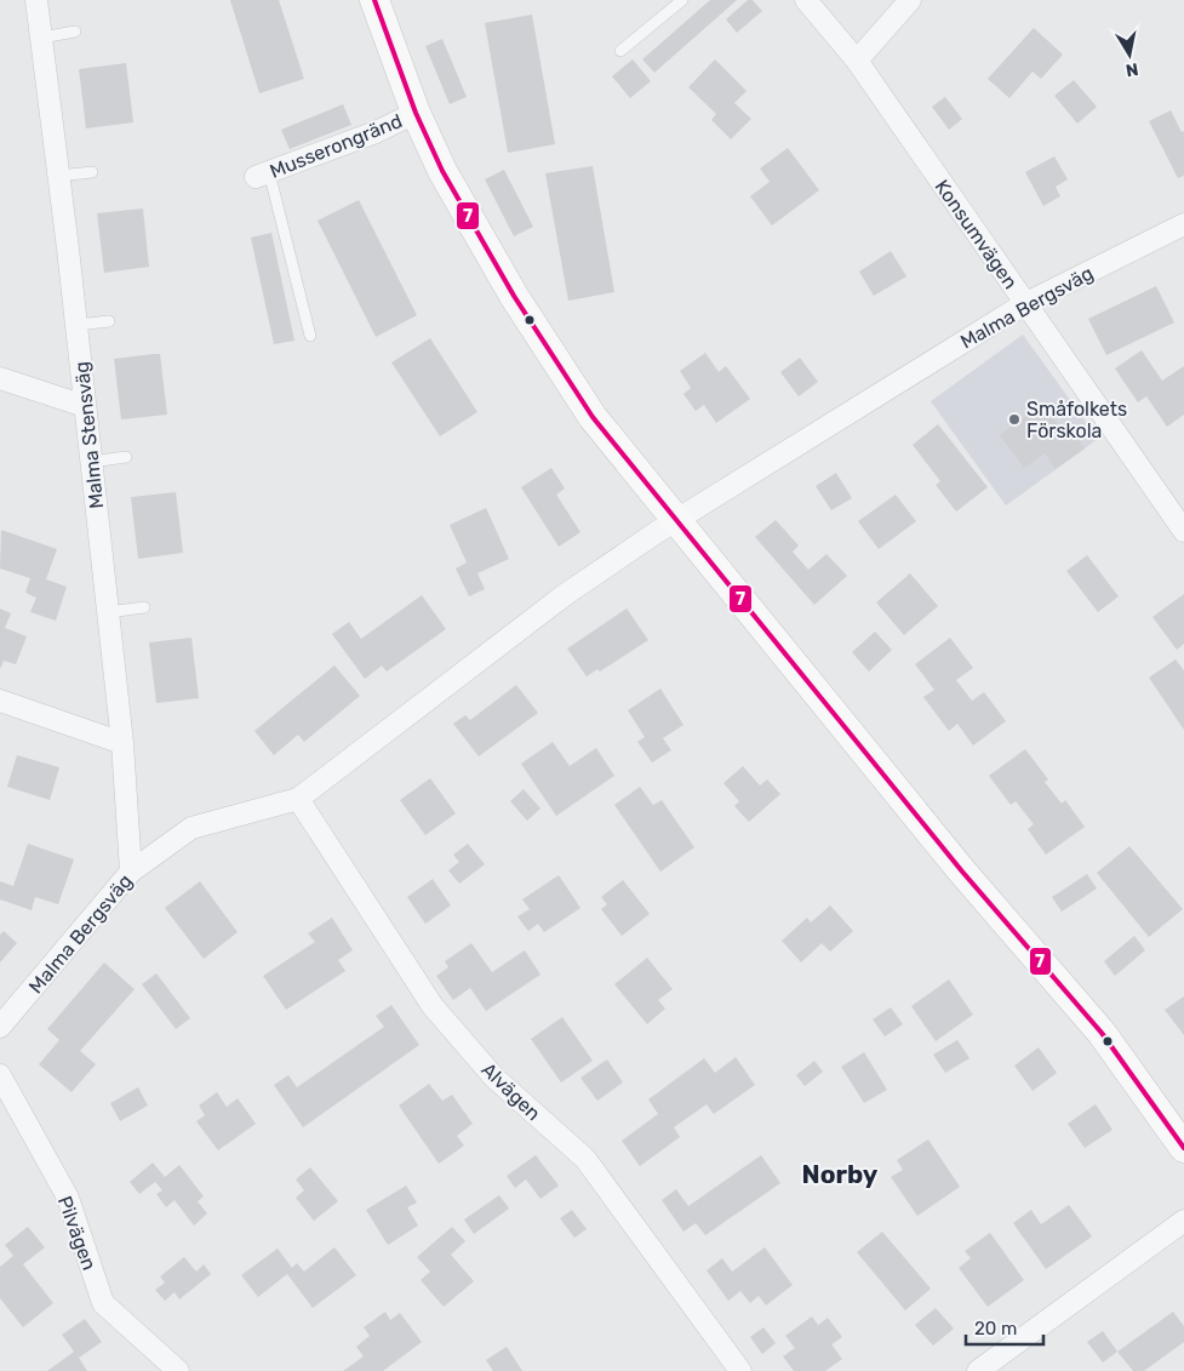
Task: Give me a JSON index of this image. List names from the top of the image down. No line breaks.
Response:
{"streets":{"street":["Musserongränd","Konsumvägen","Malma Bergsväg","Malma Stensväg","Alvägen","Pilvägen"]},"crossings":[["Konsumvägen","Malma Bergsväg"],["Malma Bergsväg","Malma Stensväg"],["Malma Bergsväg","Alvägen"]],"districts":["Norby"],"places":["Småfolkets Förskola"],"lines":["transit line 7"],"scale_bar":"20 m","north":"bottom"}
